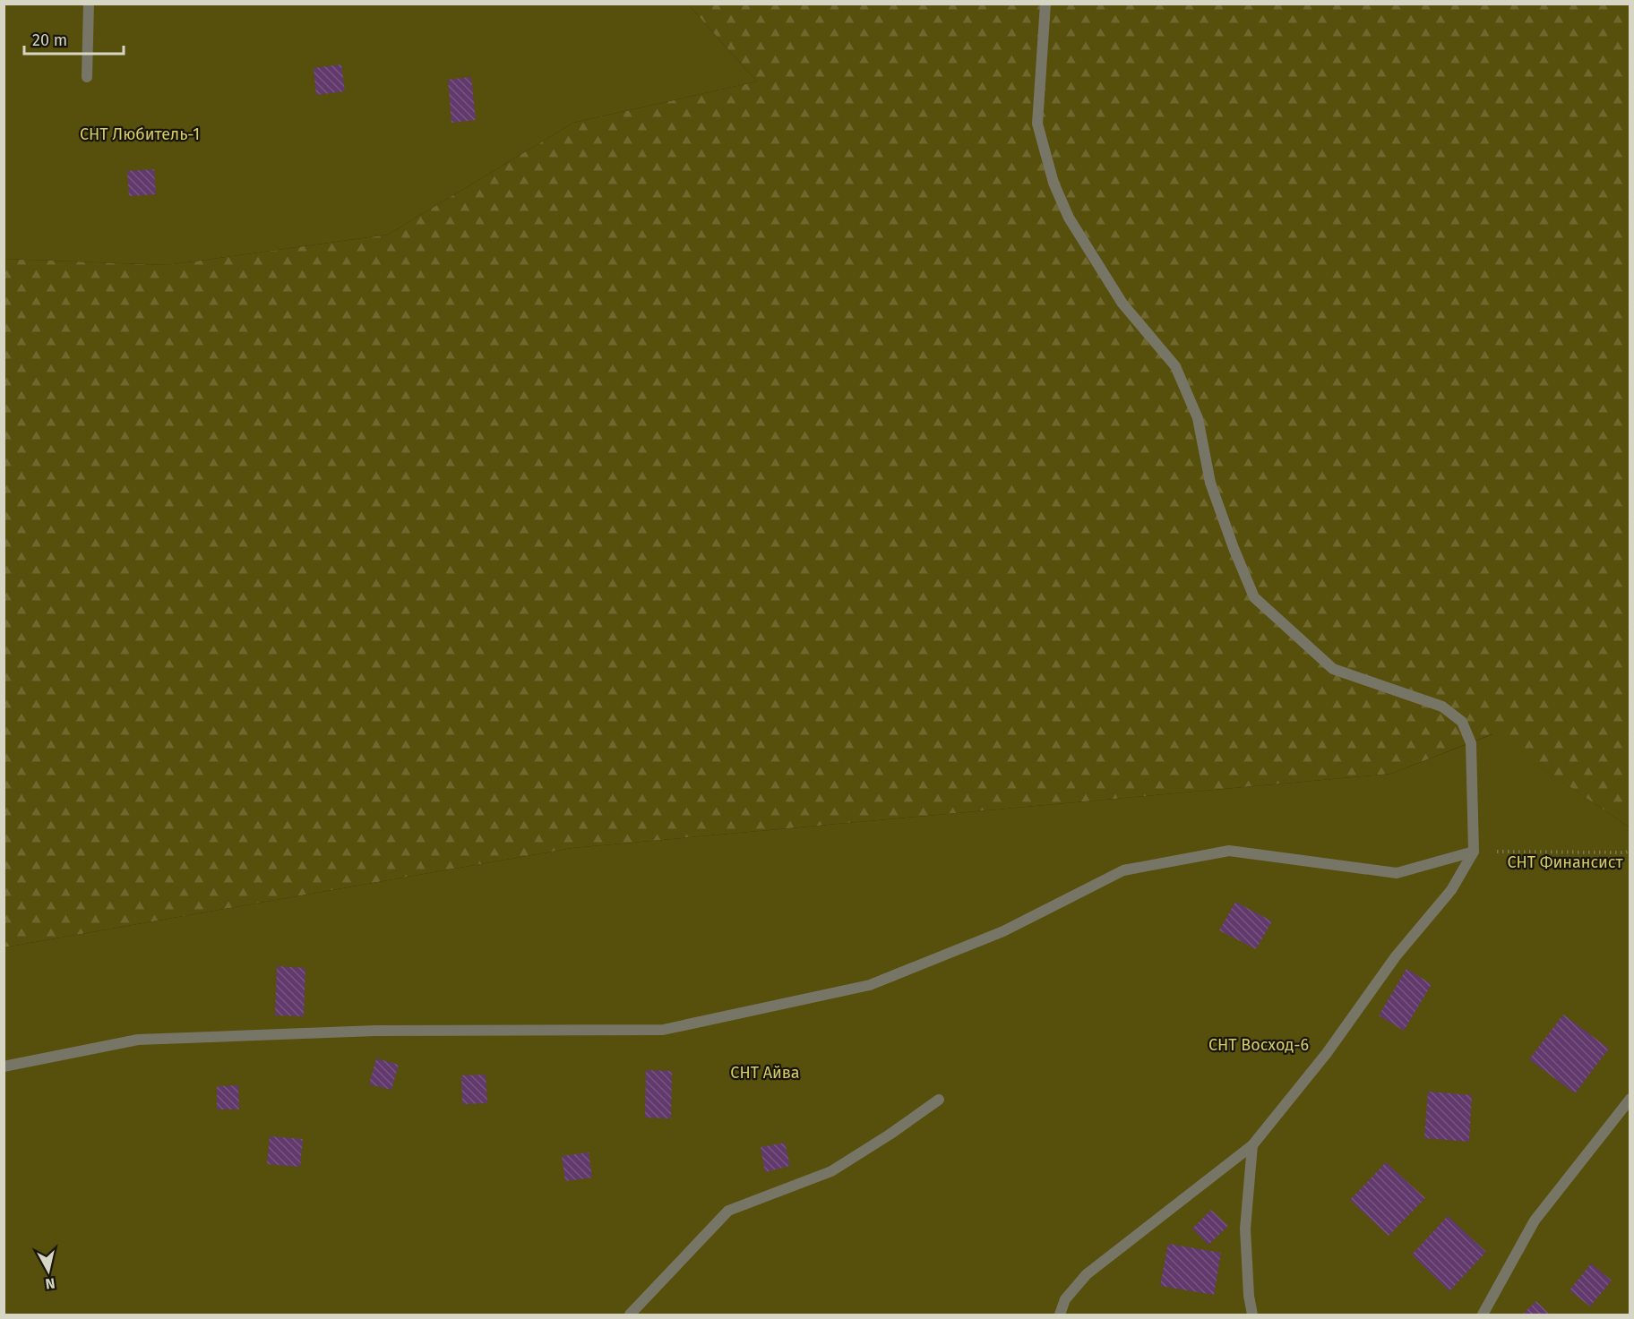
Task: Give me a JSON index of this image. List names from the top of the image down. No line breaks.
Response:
{"parks":["СНТ Любитель-1","СНТ Финансист","СНТ Восход-6","СНТ Айва"],"scale_bar":"20 m","north":"bottom"}
